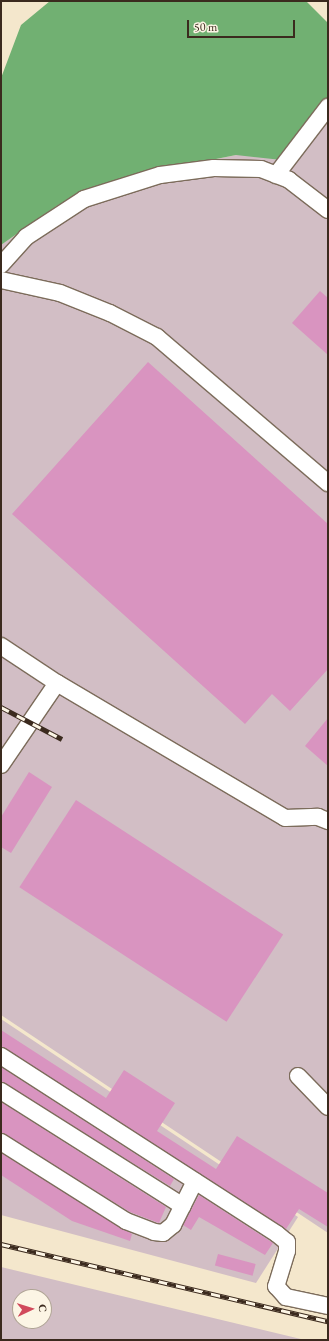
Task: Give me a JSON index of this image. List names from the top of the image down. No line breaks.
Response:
{"scale_bar":"50 m","north":"right"}
